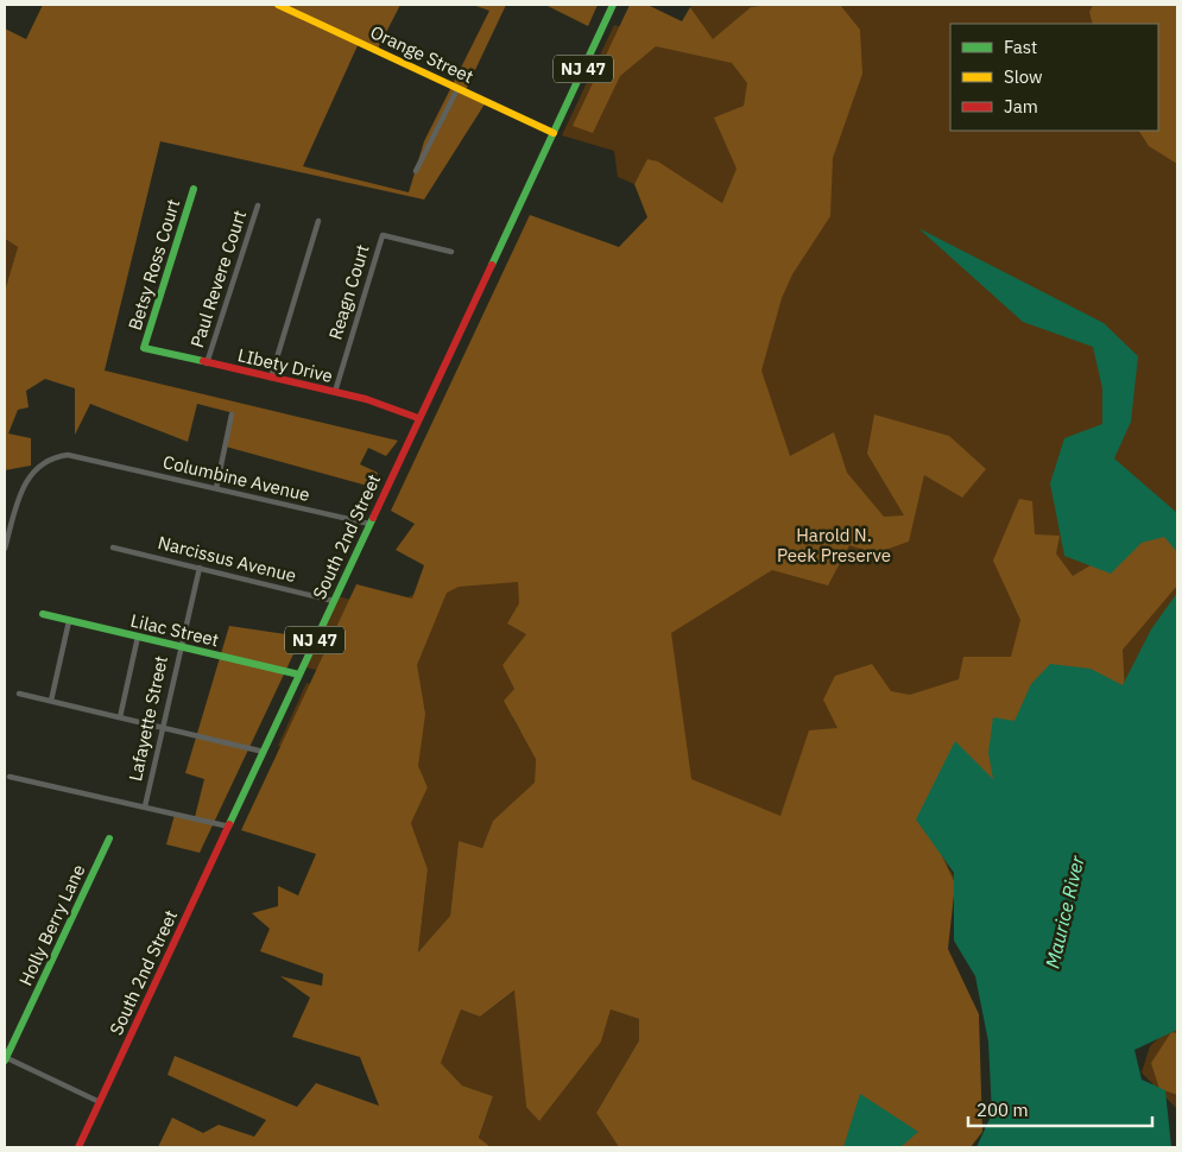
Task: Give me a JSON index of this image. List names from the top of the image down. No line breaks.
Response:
{"streets":{"main road":["Orange Street","NJ 47","Betsy Ross Court","LIbety Drive","South 2nd Street","Lilac Street","Holly Berry Lane"],"street":["Paul Revere Court","Reagn Court","Columbine Avenue","Narcissus Avenue","Lafayette Street"]},"crossings":[["Orange Street","South 2nd Street"],["Betsy Ross Court","LIbety Drive"],["Paul Revere Court","LIbety Drive"],["Reagn Court","LIbety Drive"],["LIbety Drive","South 2nd Street"],["Columbine Avenue","South 2nd Street"],["South 2nd Street","Narcissus Avenue"],["South 2nd Street","Lilac Street"],["Narcissus Avenue","Lafayette Street"],["Lilac Street","Lafayette Street"]],"water":["Maurice River"],"parks":["Harold N. Peek Preserve"],"legend":["Fast","Slow","Jam"],"scale_bar":"200 m"}
